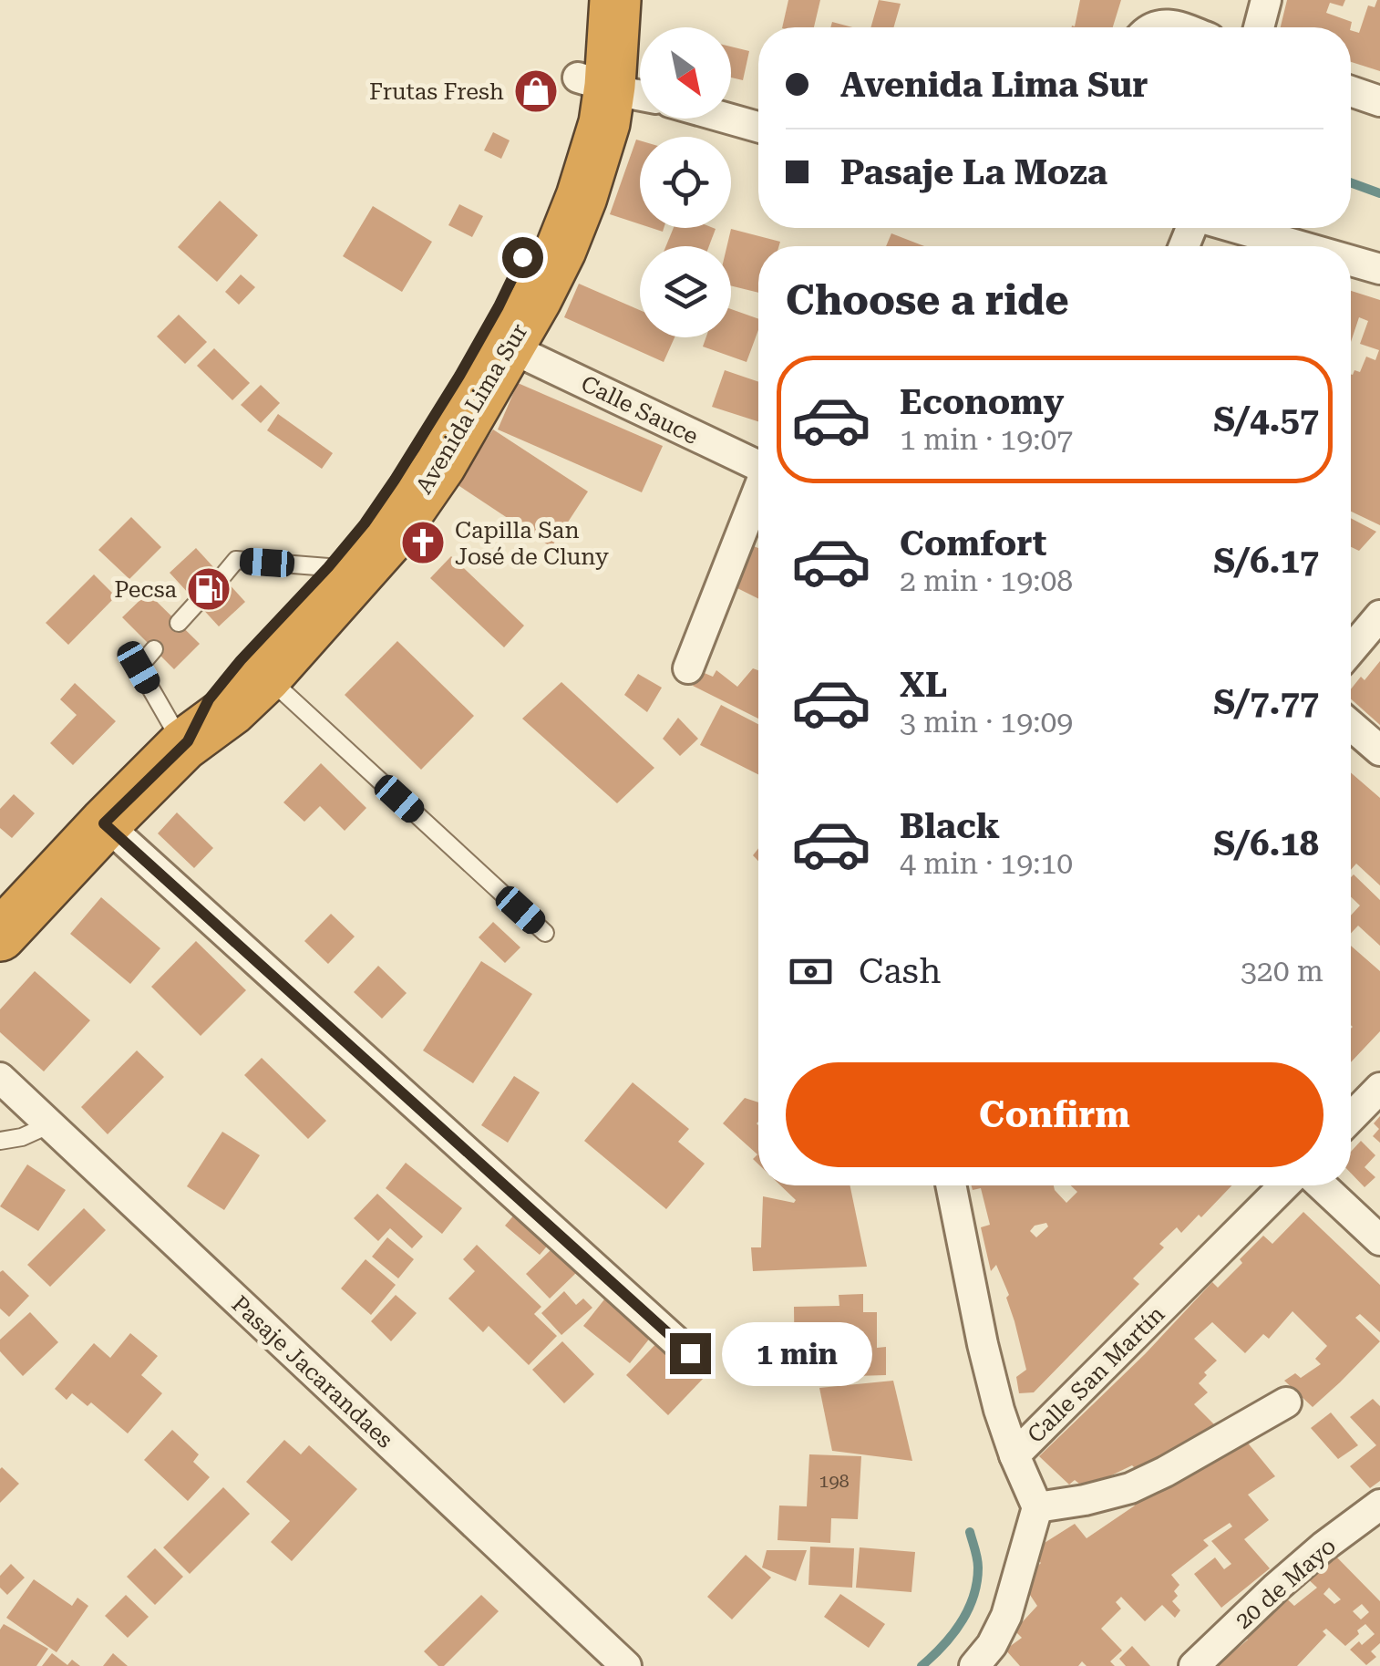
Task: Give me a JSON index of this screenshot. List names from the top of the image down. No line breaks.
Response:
{"streets":{"highway":["Avenida Lima Sur"],"street":["Calle Sauce","Pasaje Jacarandaes","Calle San Martín","20 de Mayo"]},"crossings":[["Avenida Lima Sur","Calle Sauce"]],"places":{"shop":["Frutas Fresh"],"church":["Capilla San José de Cluny"],"fuel station":["Pecsa"]},"house_numbers":["198"],"north":"bottom right","page":{"banner":["Avenida Lima Sur","Pasaje La Moza"],"heading":"Choose a ride","list":[{"name":"Economy","note":"1 min · 19:07","value":"S/4.57"},{"name":"Comfort","note":"2 min · 19:08","value":"S/6.17"},{"name":"XL","note":"3 min · 19:09","value":"S/7.77"},{"name":"Black","note":"4 min · 19:10","value":"S/6.18"}],"pay":["Cash","320 m"],"buttons":"Confirm","bubble":"1 min"}}
